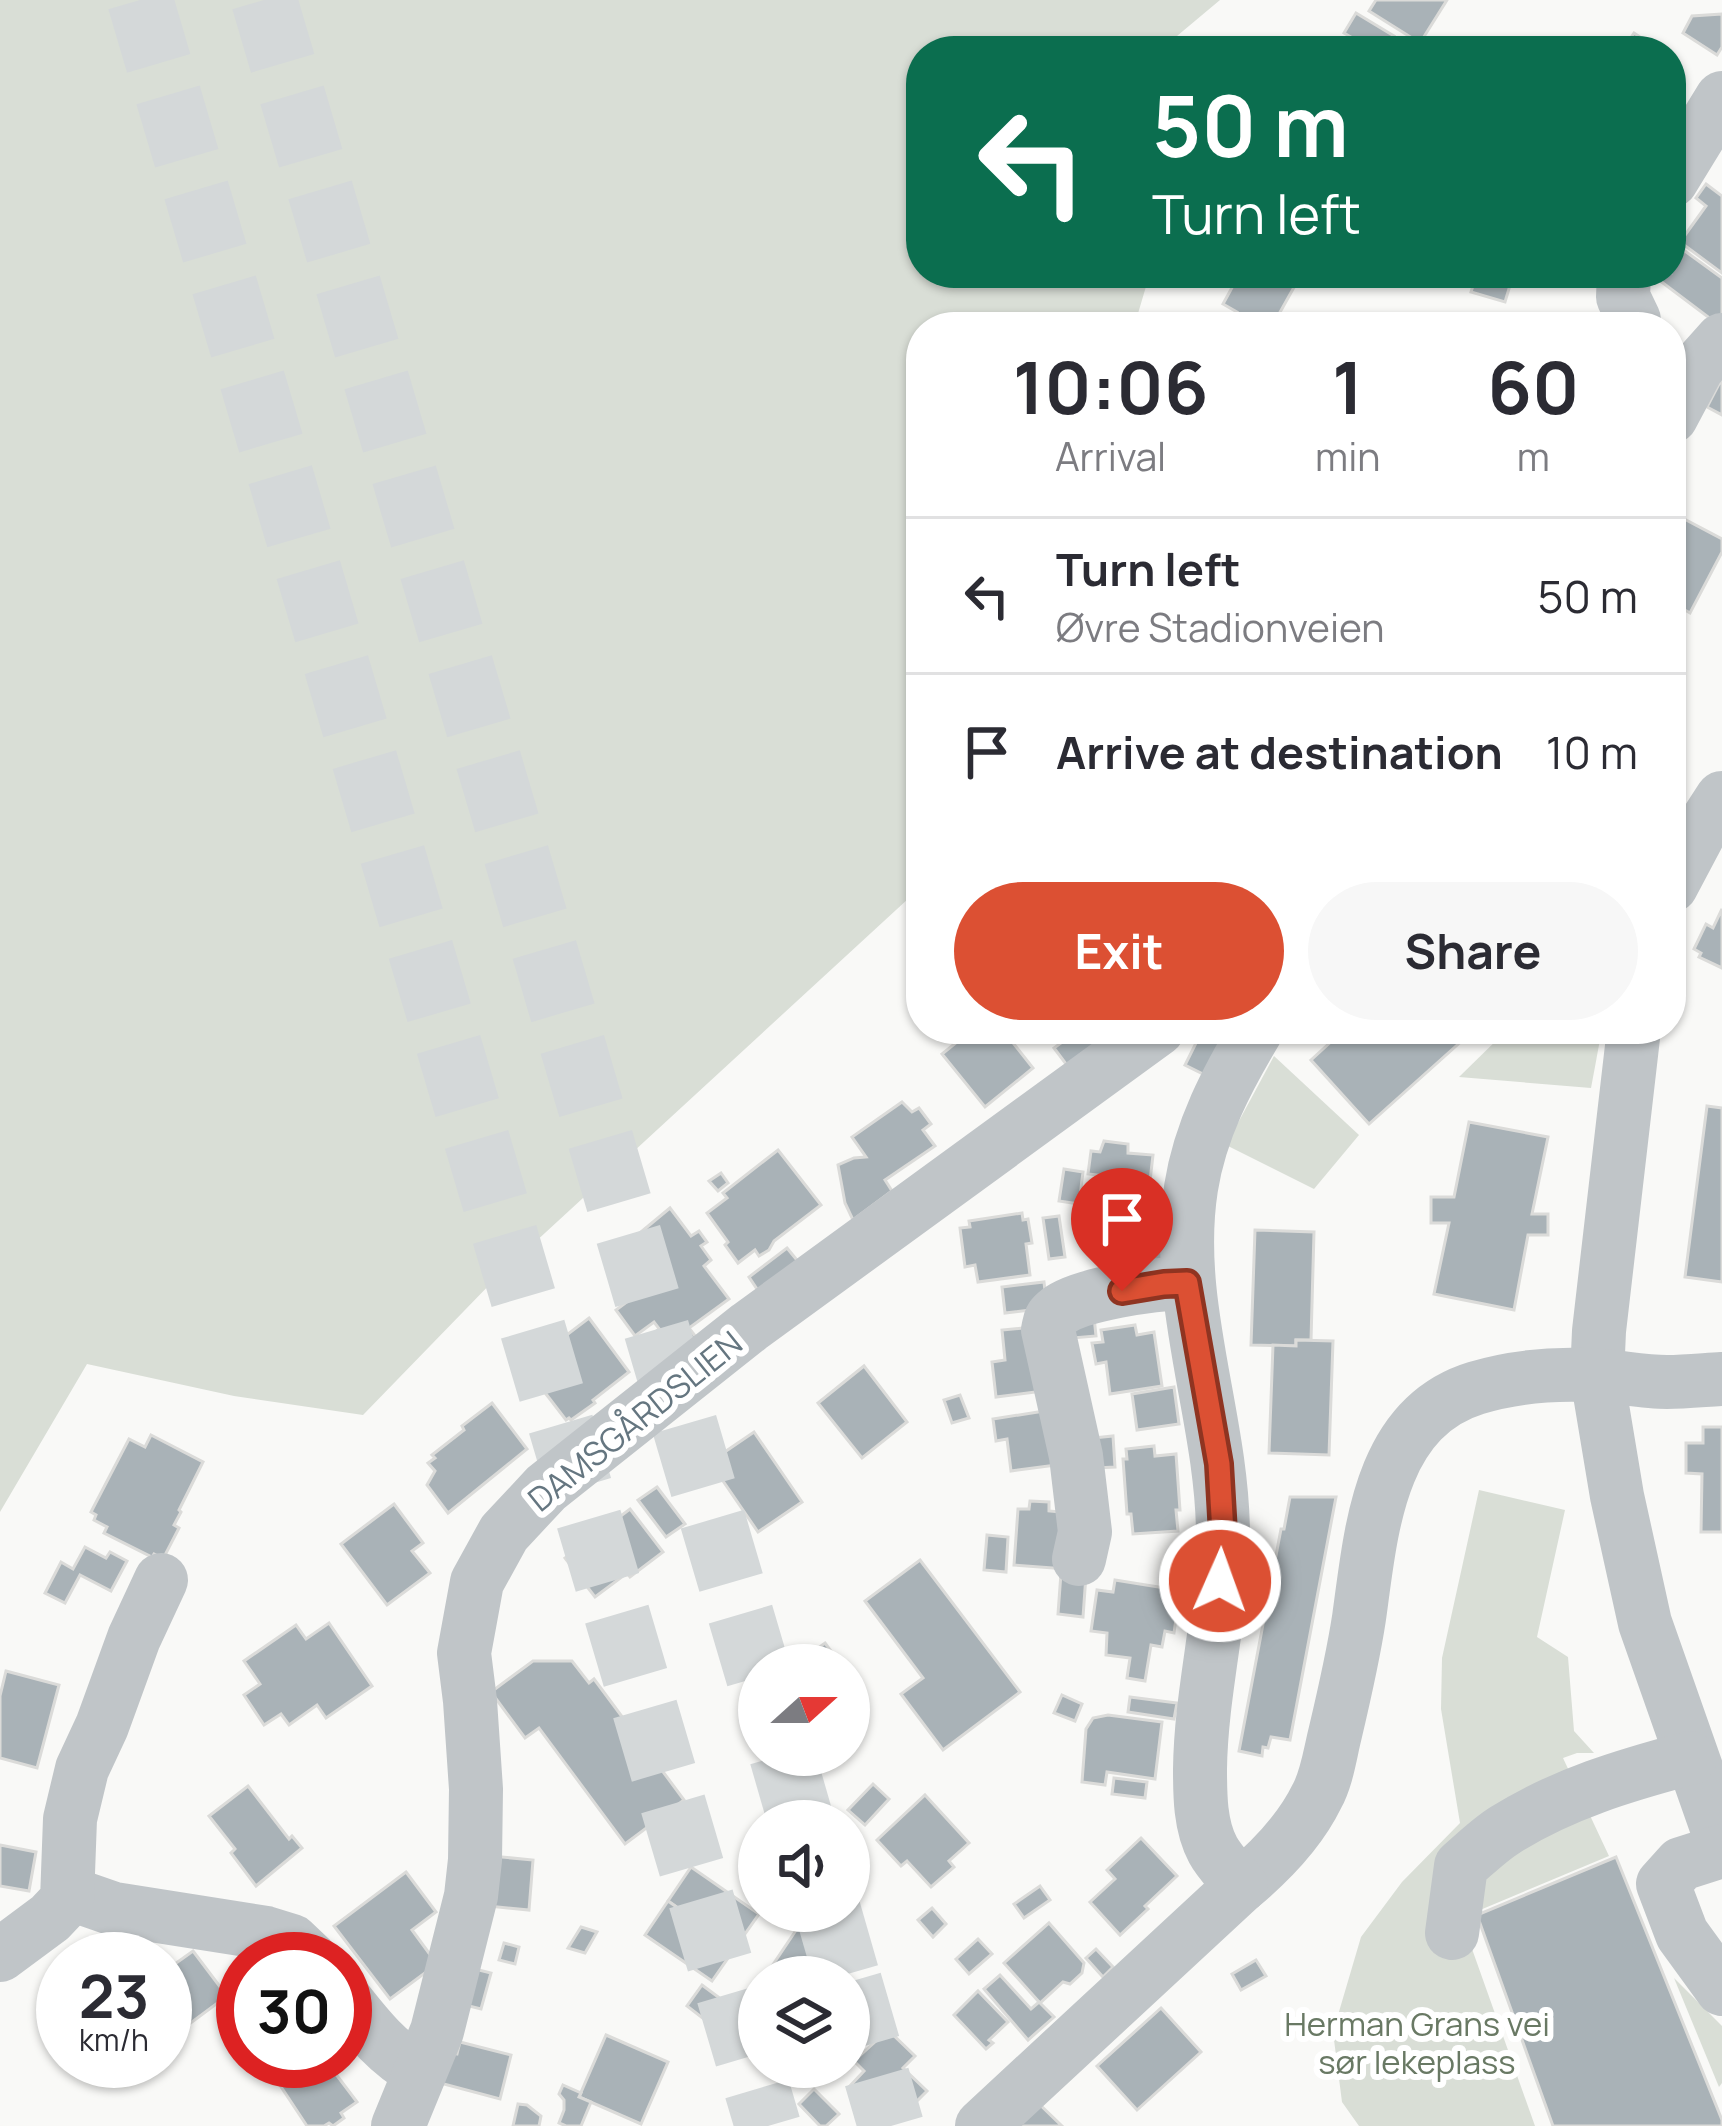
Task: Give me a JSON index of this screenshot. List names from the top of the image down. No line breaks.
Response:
{"streets":{"street":["DAMSGÅRDSLIEN"]},"parks":["Herman Grans vei sør lekeplass"],"north":"right","page":{"turn":["50 m","Turn left"],"eta":["10:06","Arrival","1","min","60","m"],"list":[{"name":"Turn left","note":"Øvre Stadionveien","value":"50 m"},{"name":"Arrive at destination","value":"10 m"}],"buttons":["Exit","Share"],"speed":"23 km/h","limit":"30"}}
